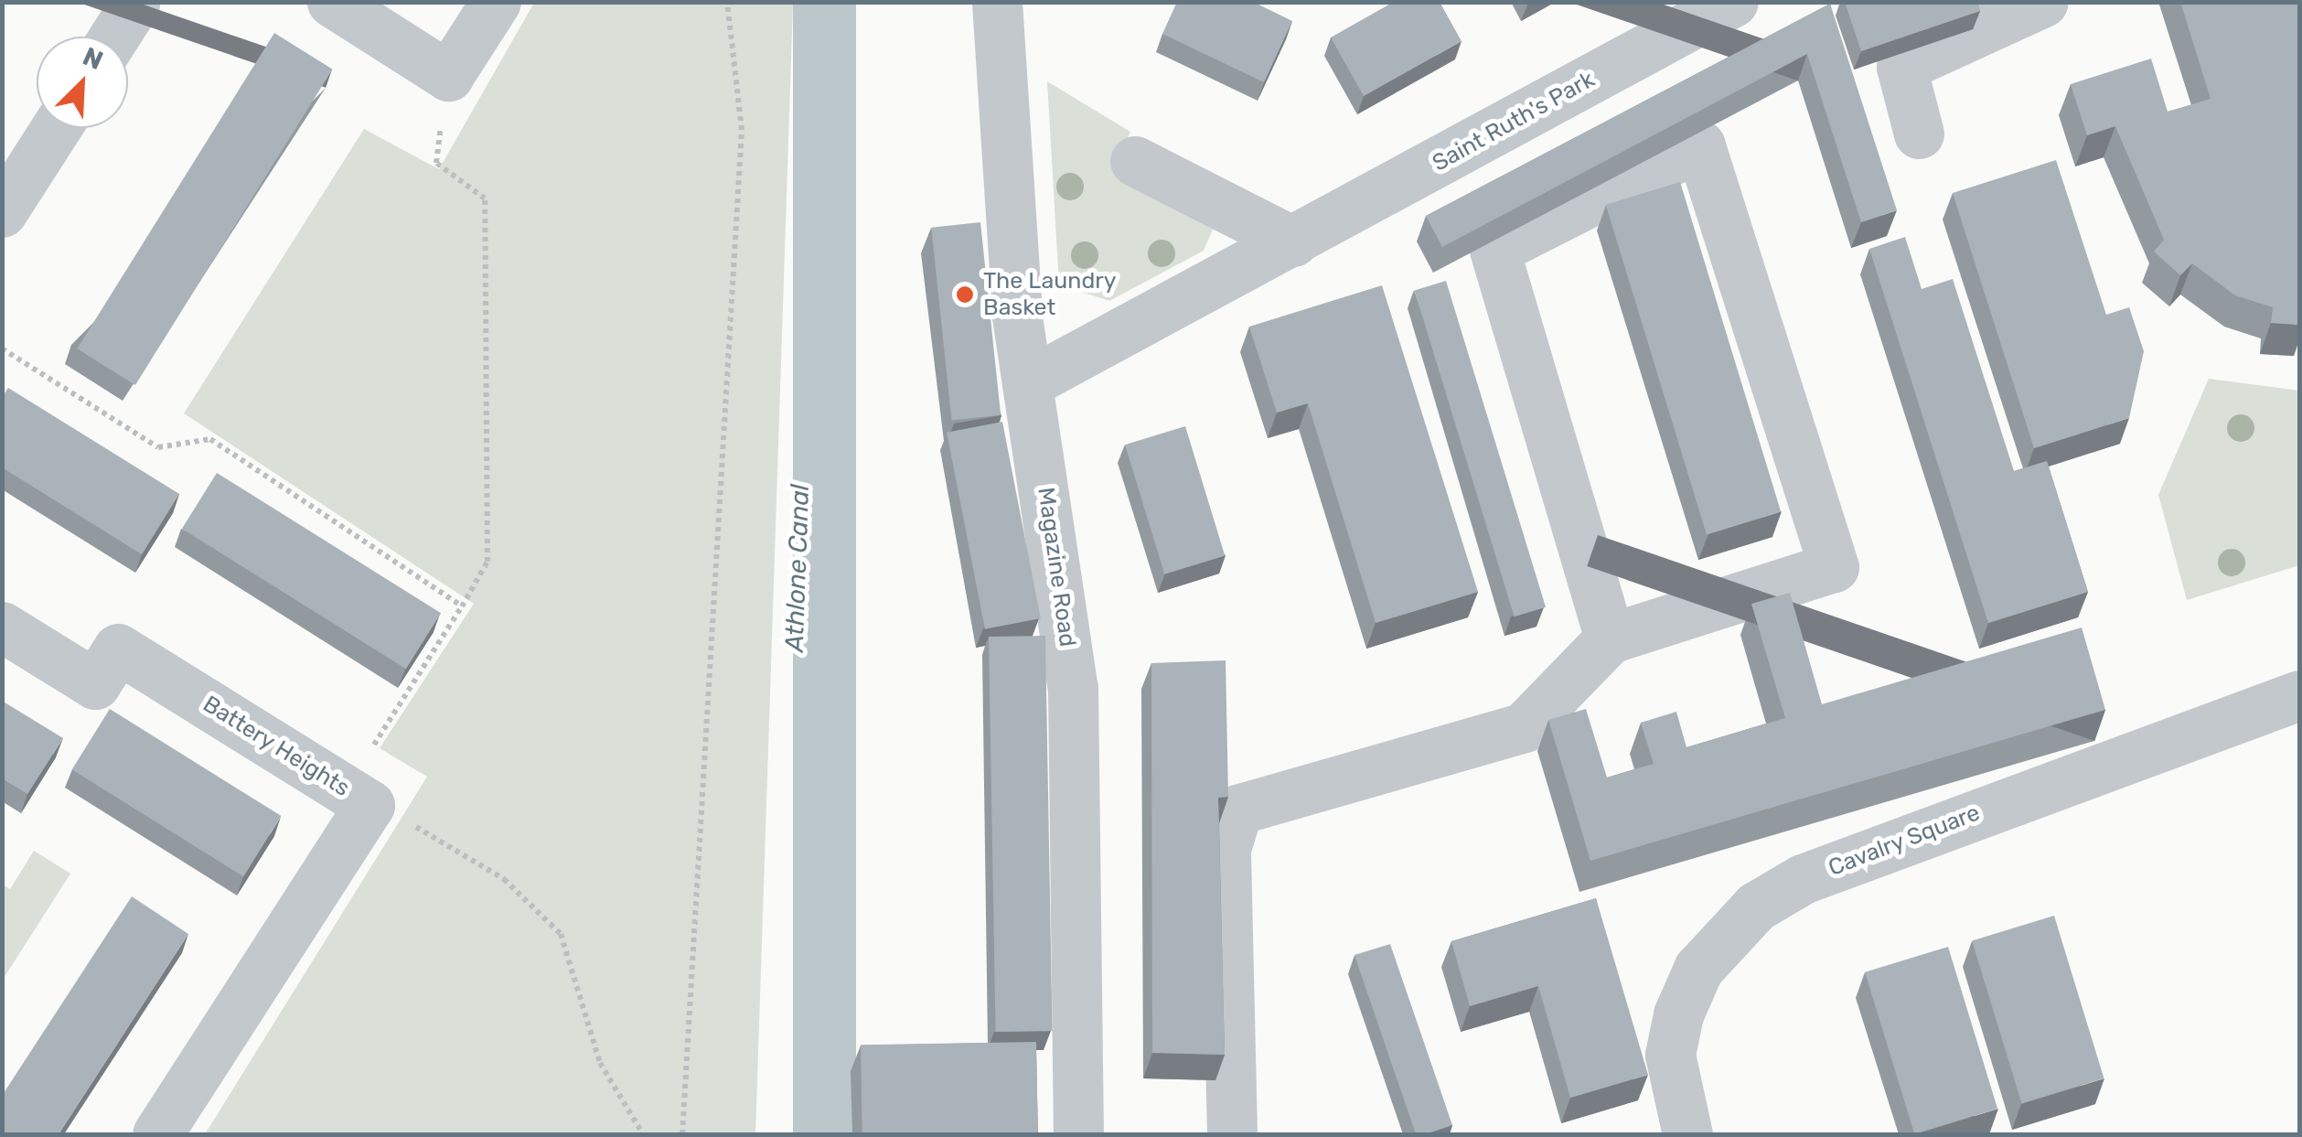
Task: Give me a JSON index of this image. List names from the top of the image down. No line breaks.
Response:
{"streets":{"street":["Saint Ruth's Park","Magazine Road","Battery Heights","Cavalry Square"]},"crossings":[["Saint Ruth's Park","Magazine Road"]],"water":["Athlone Canal"],"places":["The Laundry Basket"],"north":"top right"}
